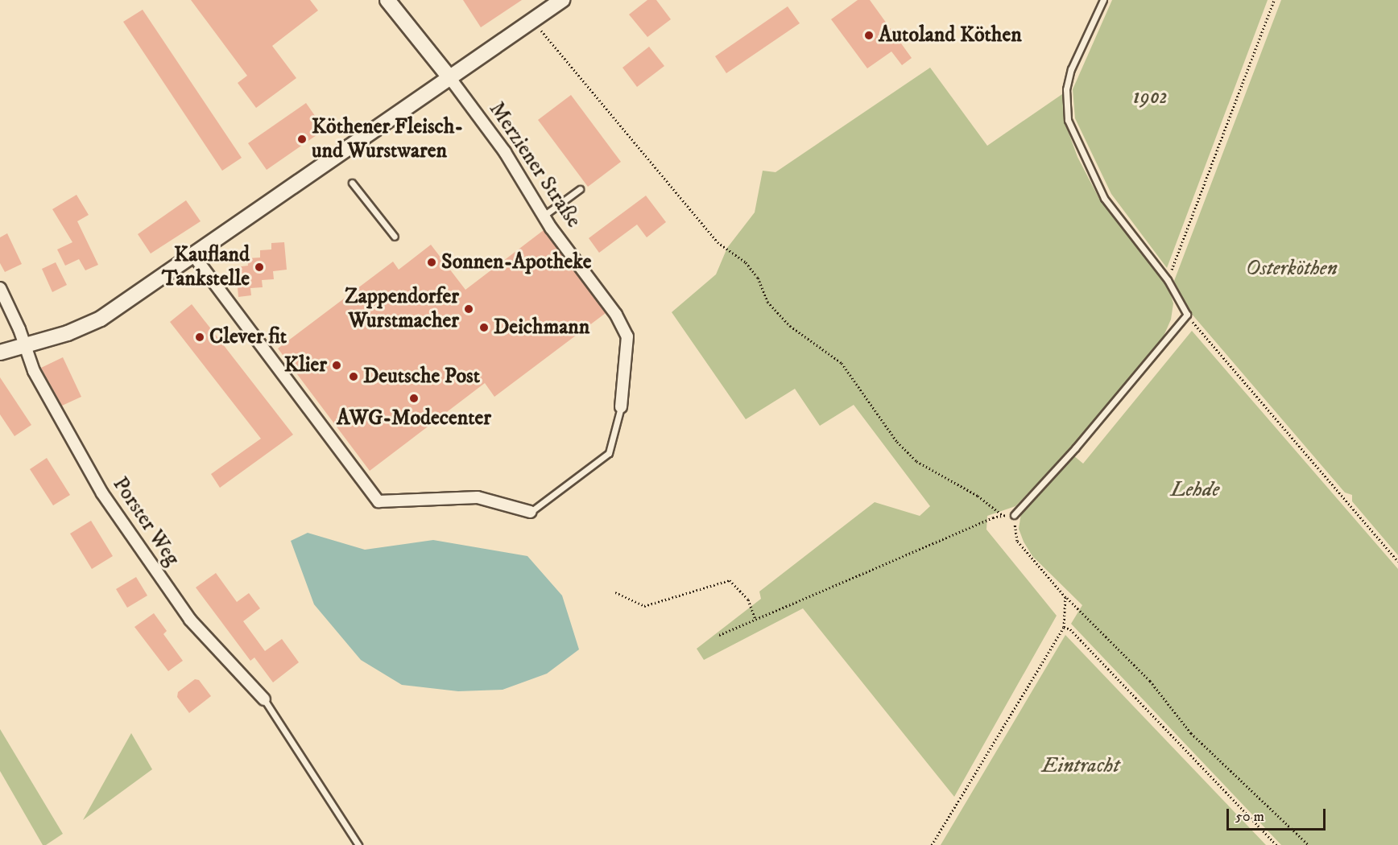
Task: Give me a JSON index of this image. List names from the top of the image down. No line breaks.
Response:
{"streets":{"street":["Merziener Straße","Porster Weg"]},"parks":["1902","Osterköthen","Lehde","Eintracht"],"places":["Autoland Köthen","Köthener Fleisch- und Wurstwaren","Sonnen-Apotheke","Kaufland Tankstelle","Zappendorfer Wurstmacher","Deichmann","Clever fit","Klier","Deutsche Post","AWG-Modecenter"],"scale_bar":"50 m"}
